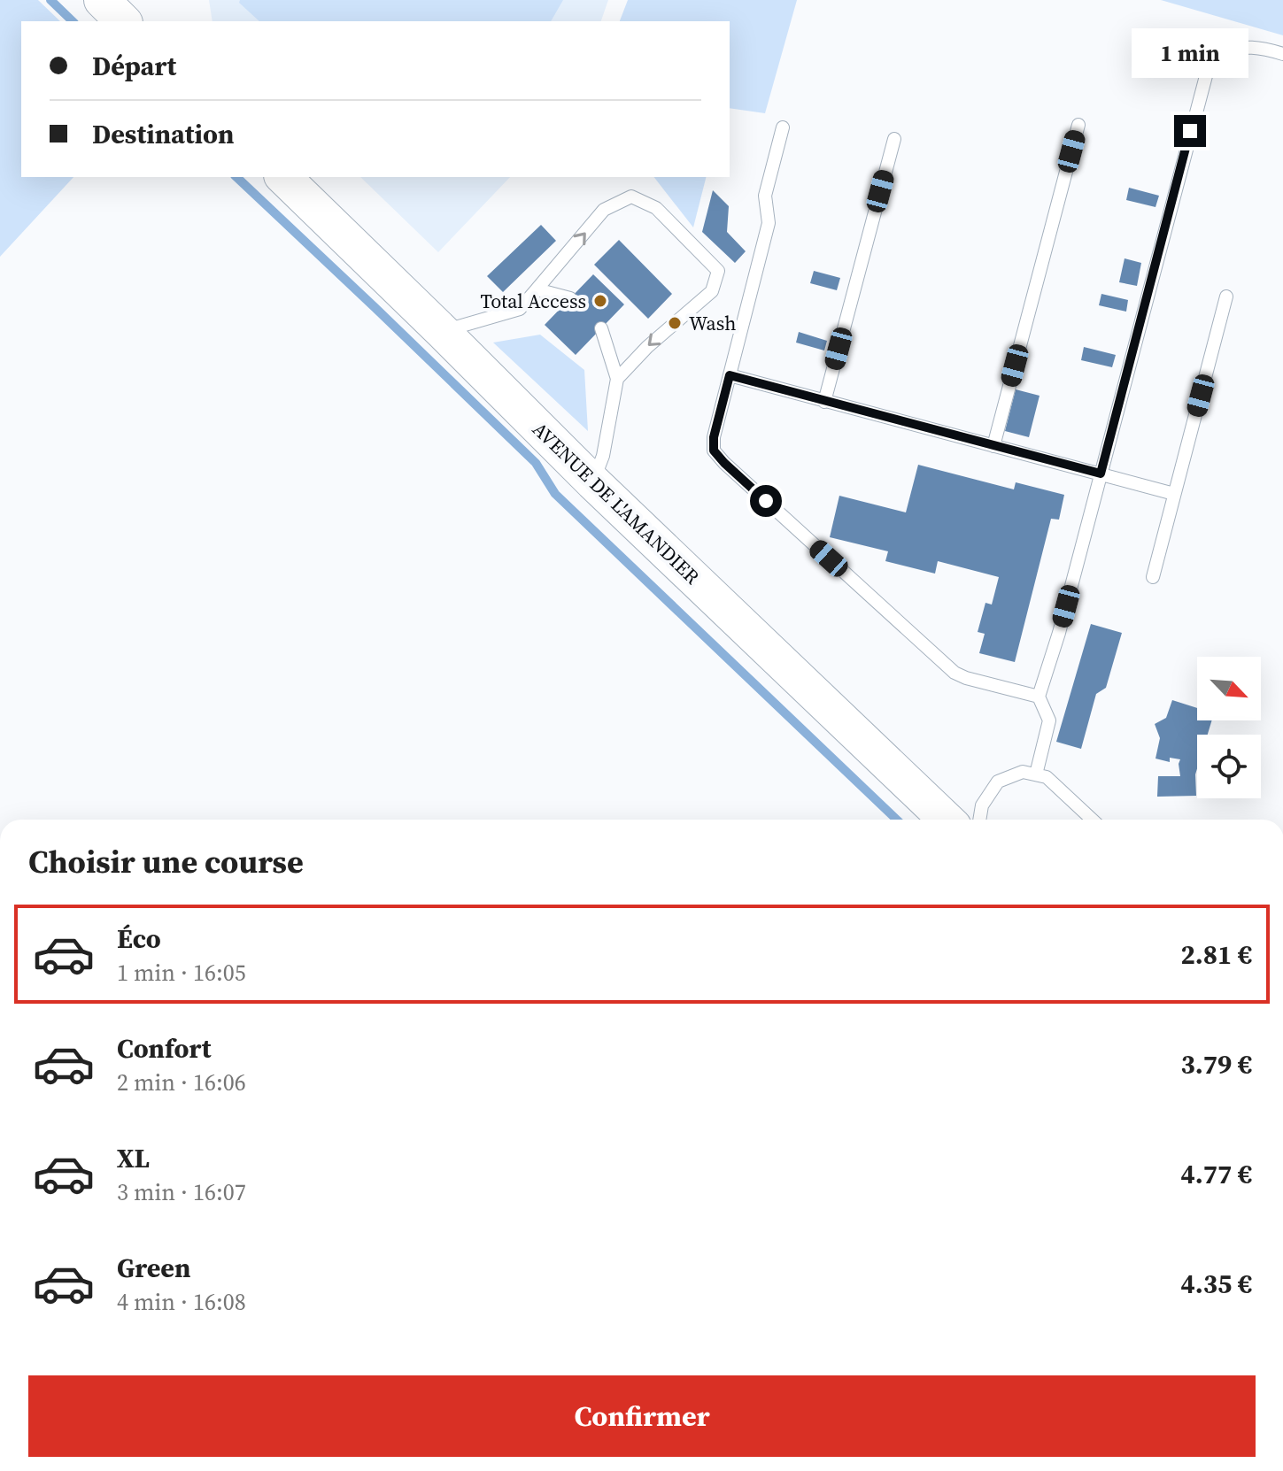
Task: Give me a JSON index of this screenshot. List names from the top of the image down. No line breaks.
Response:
{"streets":{"main road":["AVENUE DE L'AMANDIER"]},"places":["Total Access","Wash"],"north":"bottom right","page":{"banner":["Départ","Destination"],"bubble":"1 min","heading":"Choisir une course","list":[{"name":"Éco","note":"1 min · 16:05","value":"2.81 €"},{"name":"Confort","note":"2 min · 16:06","value":"3.79 €"},{"name":"XL","note":"3 min · 16:07","value":"4.77 €"},{"name":"Green","note":"4 min · 16:08","value":"4.35 €"}],"buttons":"Confirmer"}}
